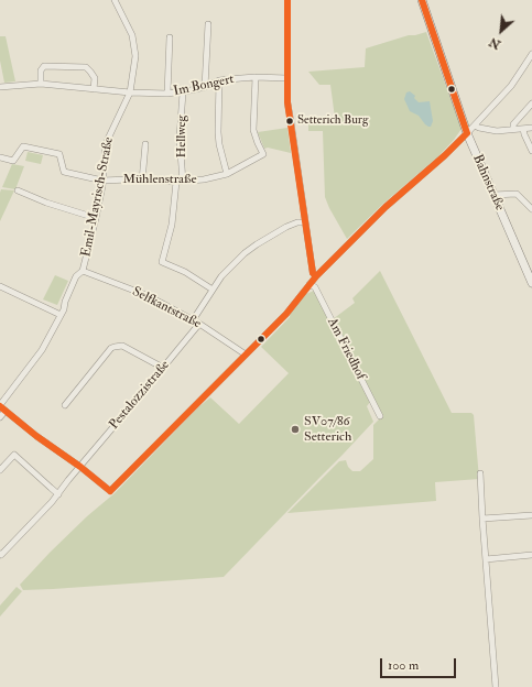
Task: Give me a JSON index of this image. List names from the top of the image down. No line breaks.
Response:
{"streets":{"street":["Im Bongert","Hellweg","Mühlenstraße","Bahnstraße","Emil-Mayrisch-Straße","Selfkantstraße","Am Friedhof","Pestalozzistraße"]},"crossings":[["Im Bongert","Hellweg"],["Im Bongert","Mühlenstraße"],["Im Bongert","Emil-Mayrisch-Straße"],["Hellweg","Mühlenstraße"],["Mühlenstraße","Emil-Mayrisch-Straße"],["Emil-Mayrisch-Straße","Selfkantstraße"],["Selfkantstraße","Pestalozzistraße"]],"places":["Setterich Burg","SV07/86 Setterich"],"scale_bar":"100 m","north":"bottom left"}
